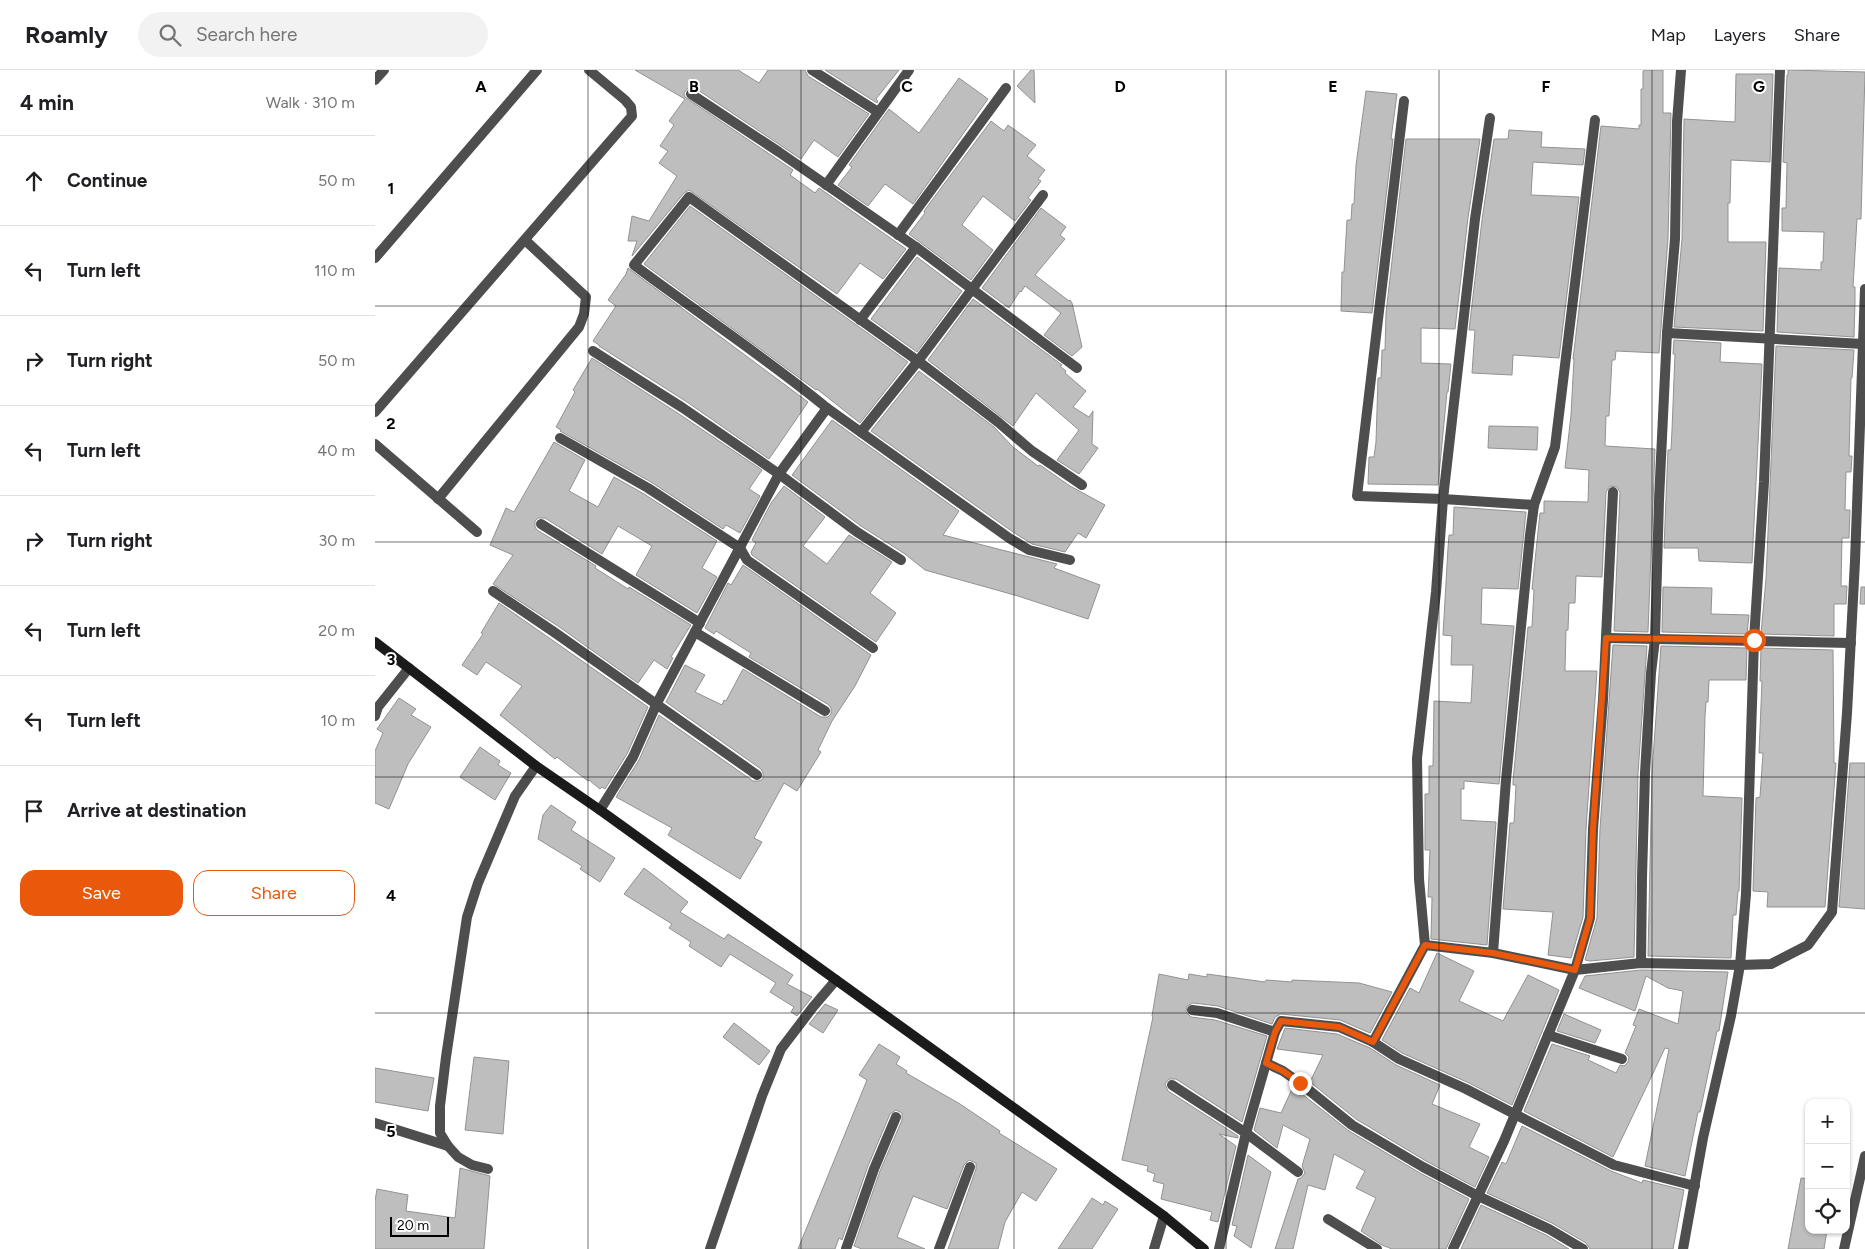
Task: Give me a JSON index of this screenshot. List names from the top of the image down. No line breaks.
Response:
{"scale_bar":"20 m","page":{"header":"Roamly","search":"Search here","nav":["Map","Layers","Share"],"heading":["4 min","Walk · 310 m"],"list":[["Continue","50 m"],["Turn left","110 m"],["Turn right","50 m"],["Turn left","40 m"],["Turn right","30 m"],["Turn left","20 m"],["Turn left","10 m"],"Arrive at destination"],"buttons":["Save","Share"],"map_buttons":["+","−"],"scale":"20 m"},"grid":{"columns":["A","B","C","D","E","F","G"],"rows":["1","2","3","4","5"]}}
